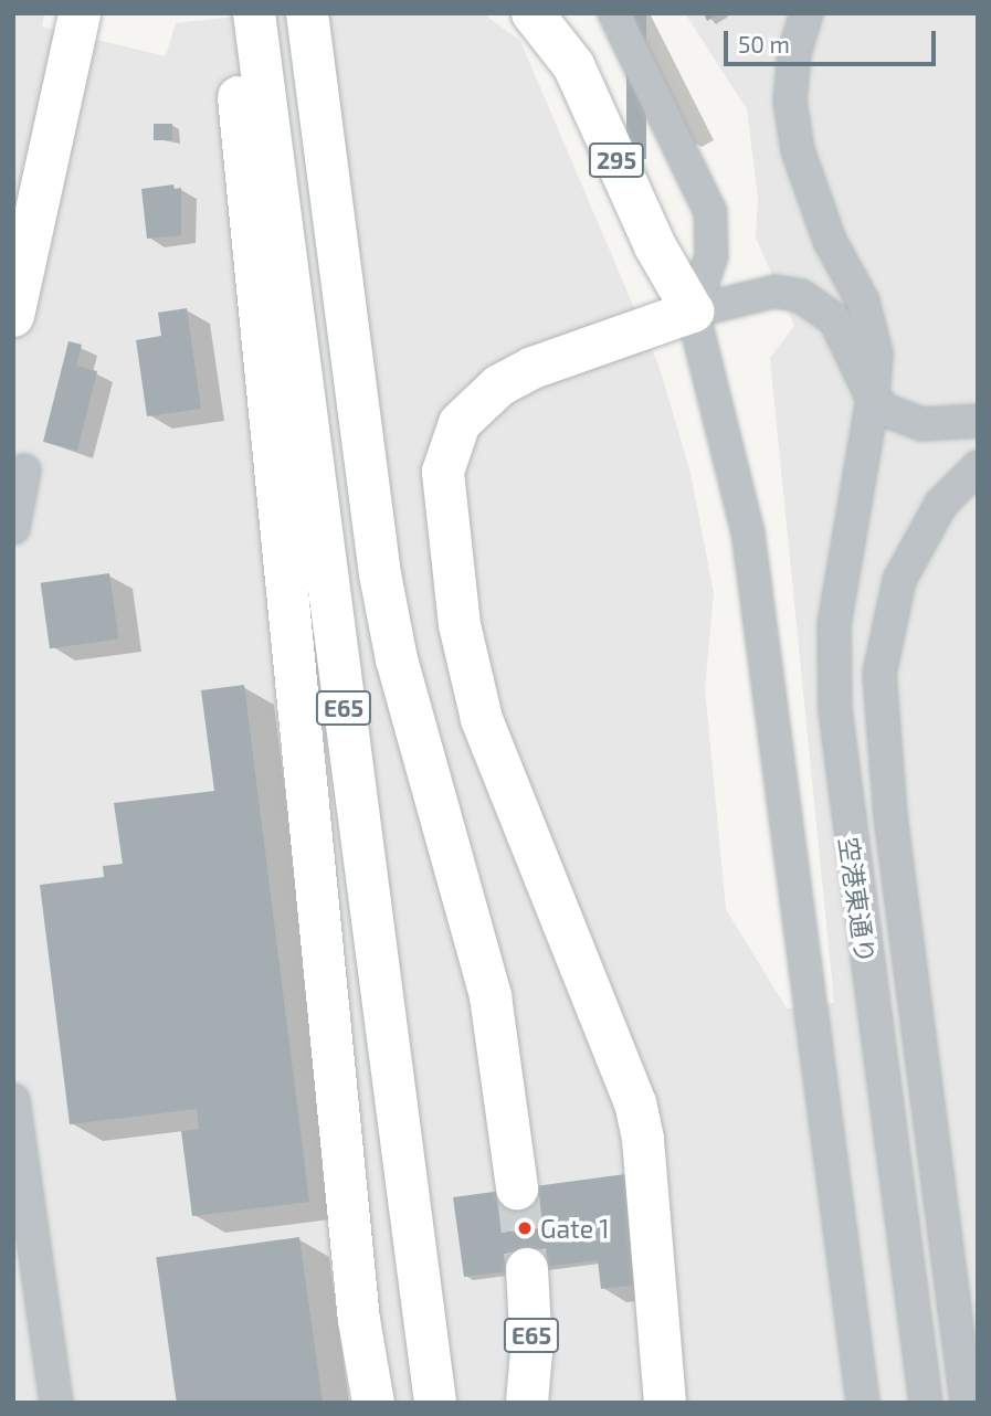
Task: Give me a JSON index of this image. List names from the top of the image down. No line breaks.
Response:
{"streets":{"highway":["295","E65"],"street":["空港東通り"]},"places":["Gate 1"],"scale_bar":"50 m"}
